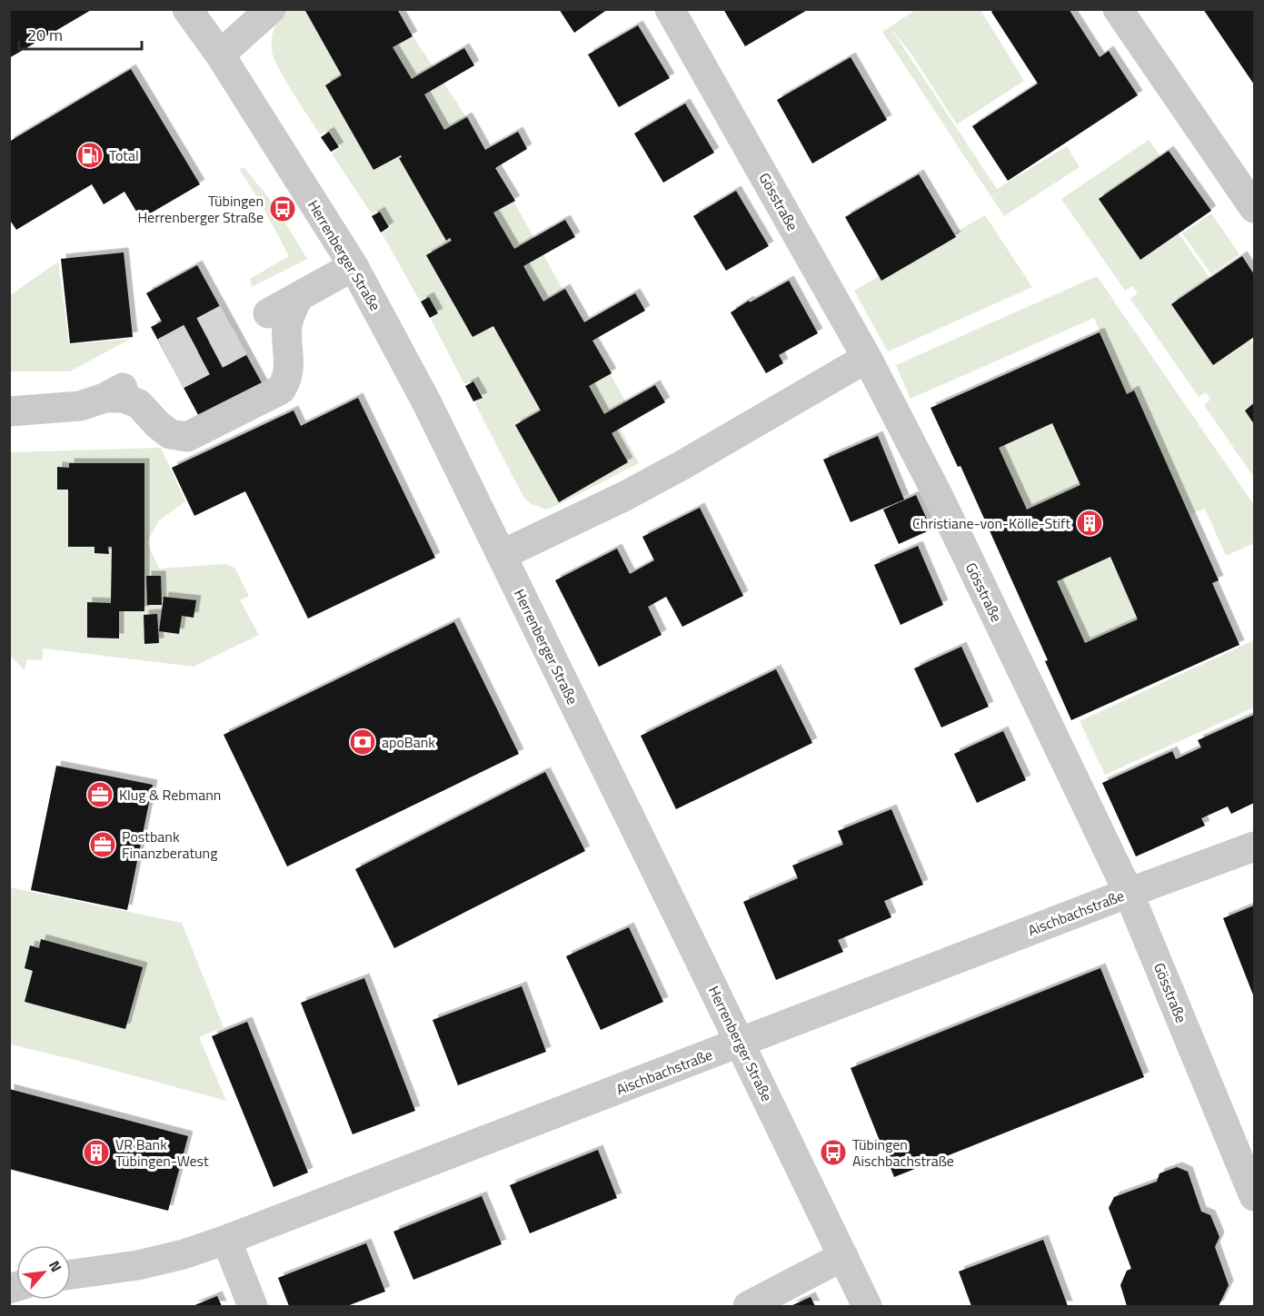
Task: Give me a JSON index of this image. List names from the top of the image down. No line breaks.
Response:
{"streets":{"street":["Gösstraße","Herrenberger Straße","Aischbachstraße"]},"crossings":[["Gösstraße","Aischbachstraße"],["Herrenberger Straße","Aischbachstraße"]],"places":{"fuel station":["Total"],"bus stop":["Tübingen Herrenberger Straße","Tübingen Aischbachstraße"],"building":["Christiane-von-Kölle-Stift","VR Bank Tübingen-West"],"bank":["apoBank"],"office":["Klug & Rebmann","Postbank Finanzberatung"]},"scale_bar":"20 m","north":"top right"}
